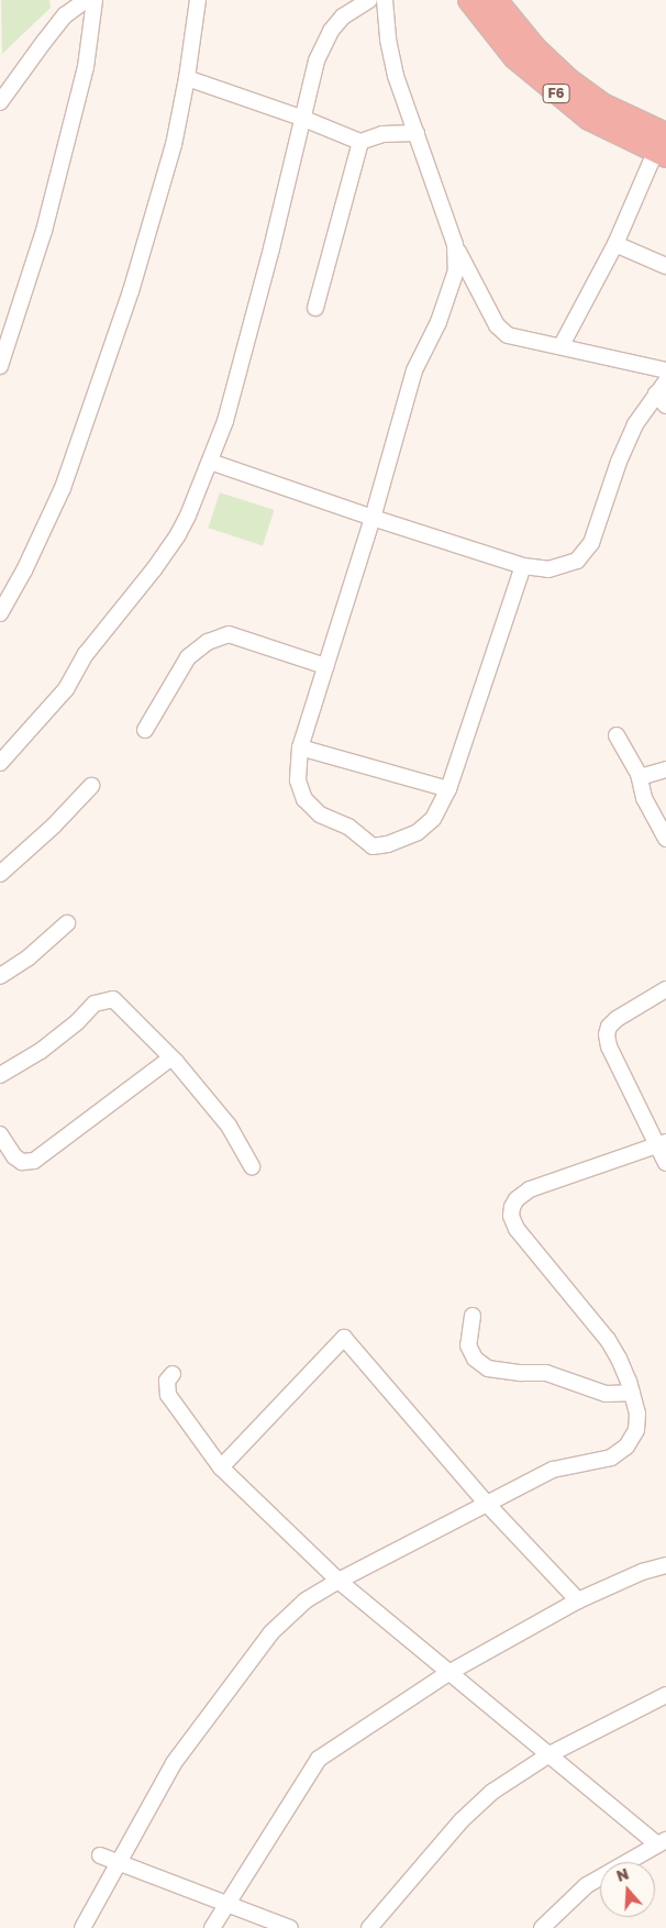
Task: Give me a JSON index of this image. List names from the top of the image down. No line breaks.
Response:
{"streets":{"highway":["F6"]},"north":"top"}
